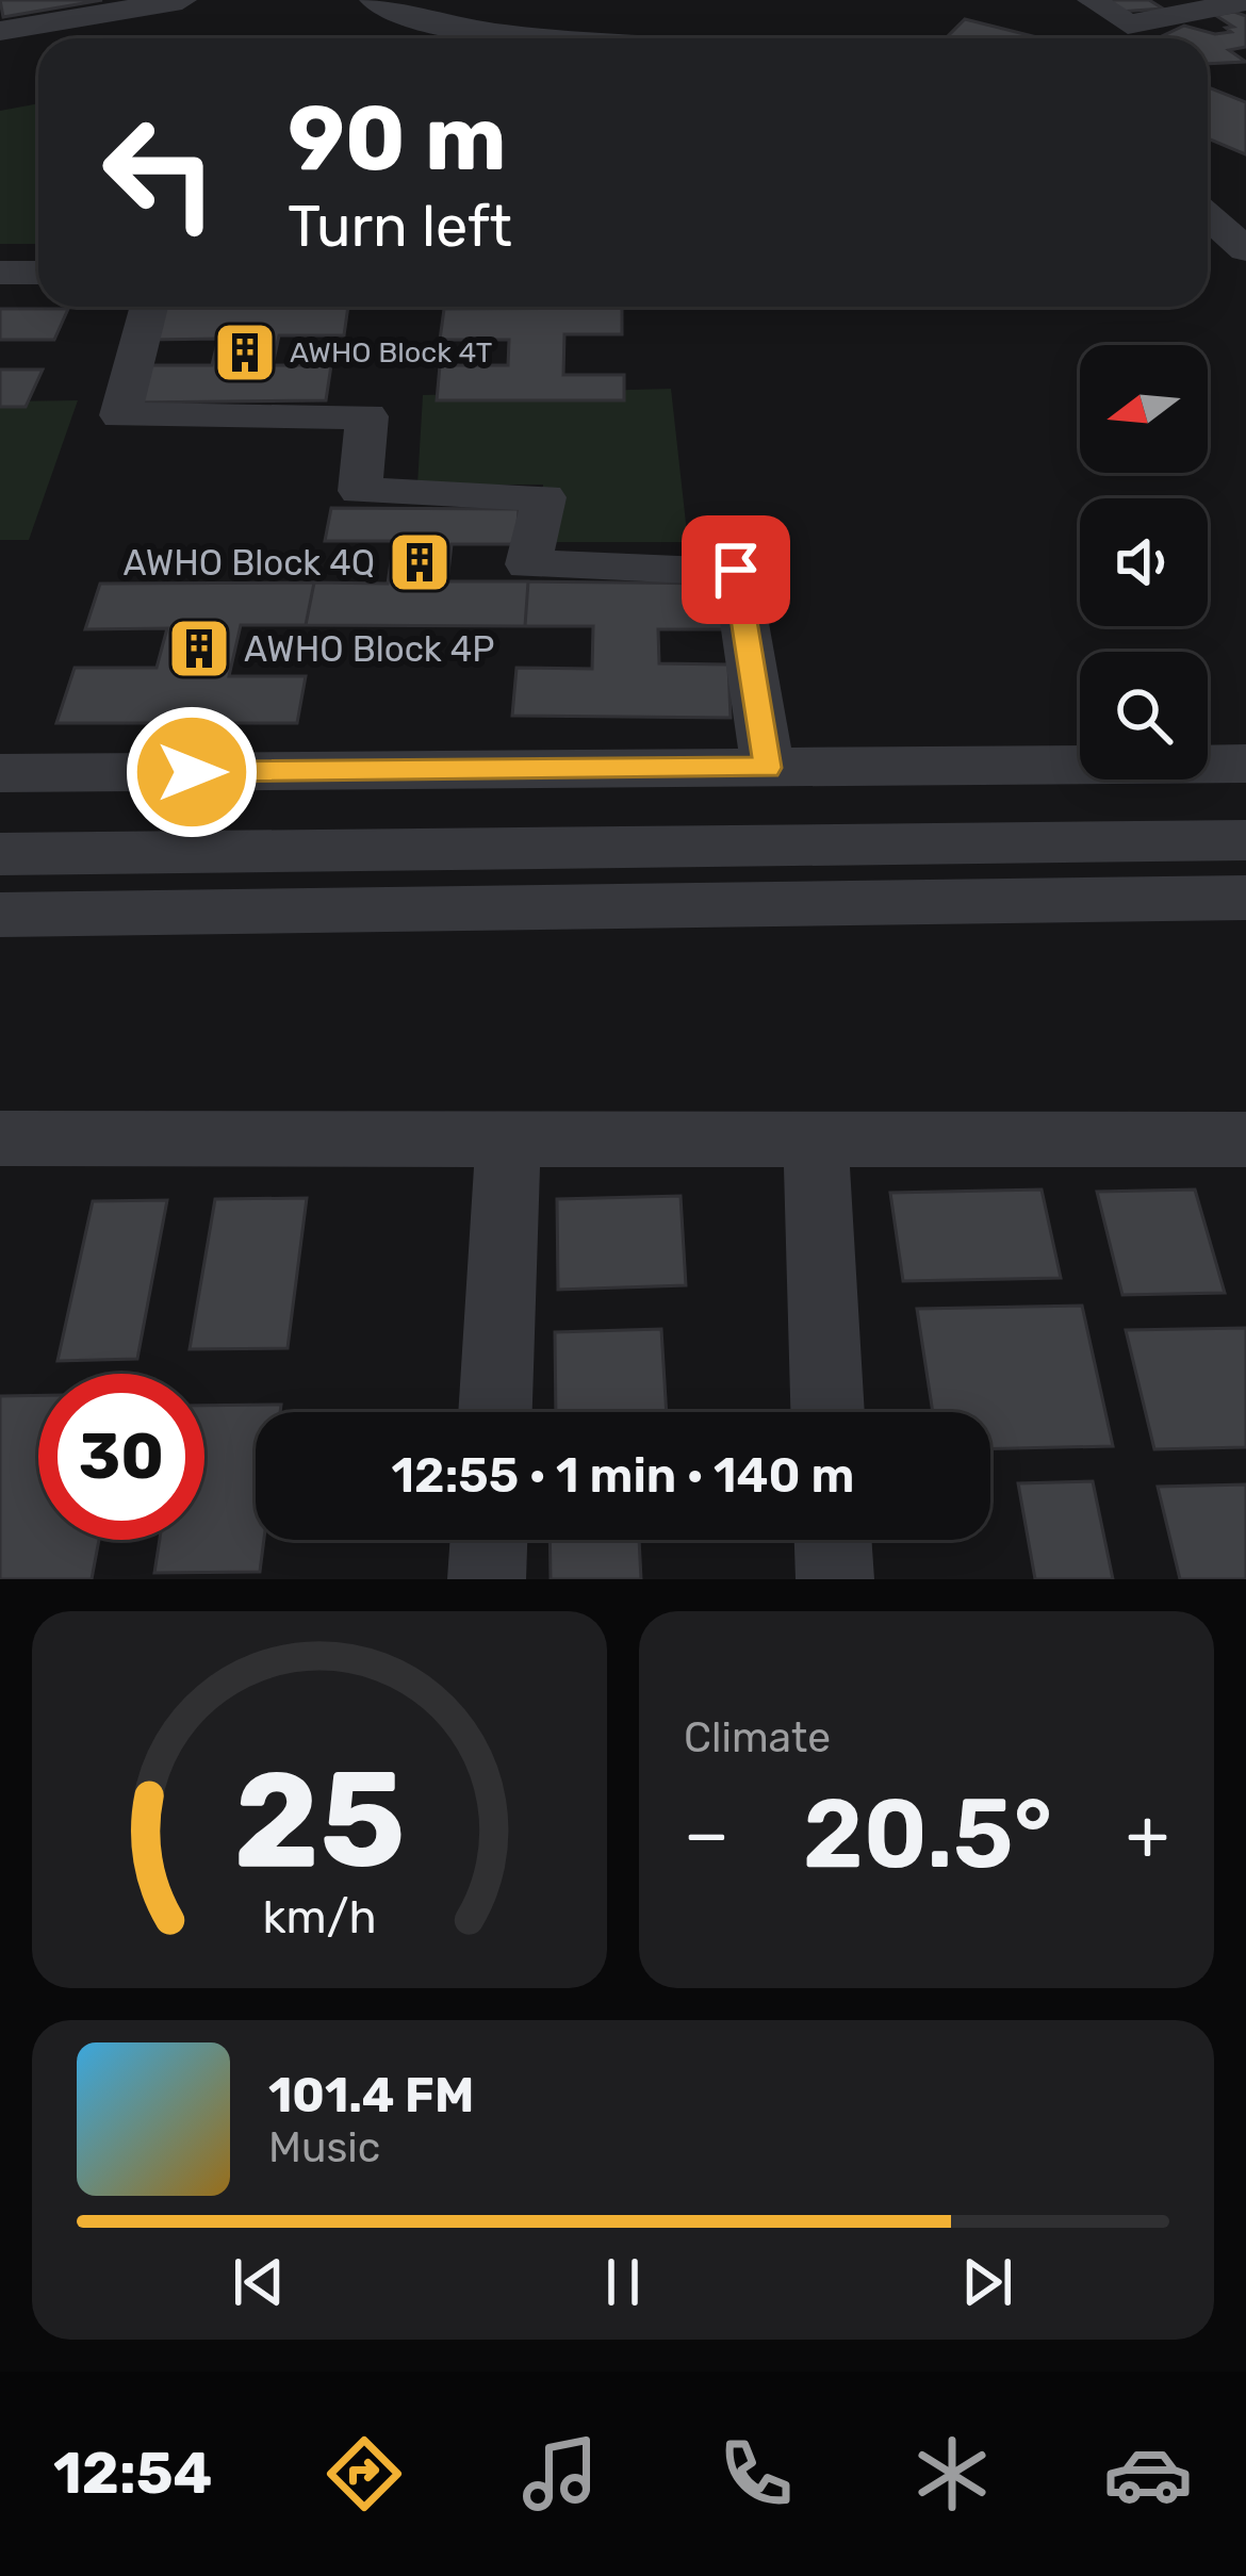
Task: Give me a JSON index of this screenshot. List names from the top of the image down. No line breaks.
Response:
{"places":{"building":["AWHO Block 4T","AWHO Block 4Q","AWHO Block 4P"]},"north":"left","page":{"turn":["90 m","Turn left"],"limit":"30","trip":"12:55 · 1 min · 140 m","tile":"Climate","heat":["−","20.5°","+"],"song":["101.4 FM","Music"],"tabs":"12:54","gauge":["25","km/h"]}}
